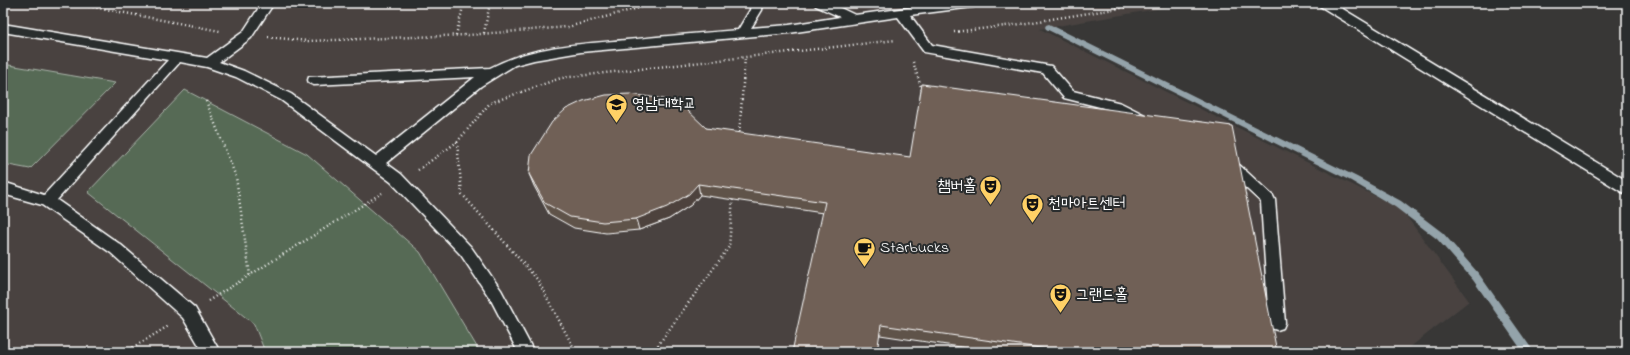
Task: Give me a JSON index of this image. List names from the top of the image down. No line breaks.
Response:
{"places":{"school or university":["영남대학교"],"theatre":["챔버홀","천마아트센터","그랜드홀"],"cafe":["Starbucks"]}}
